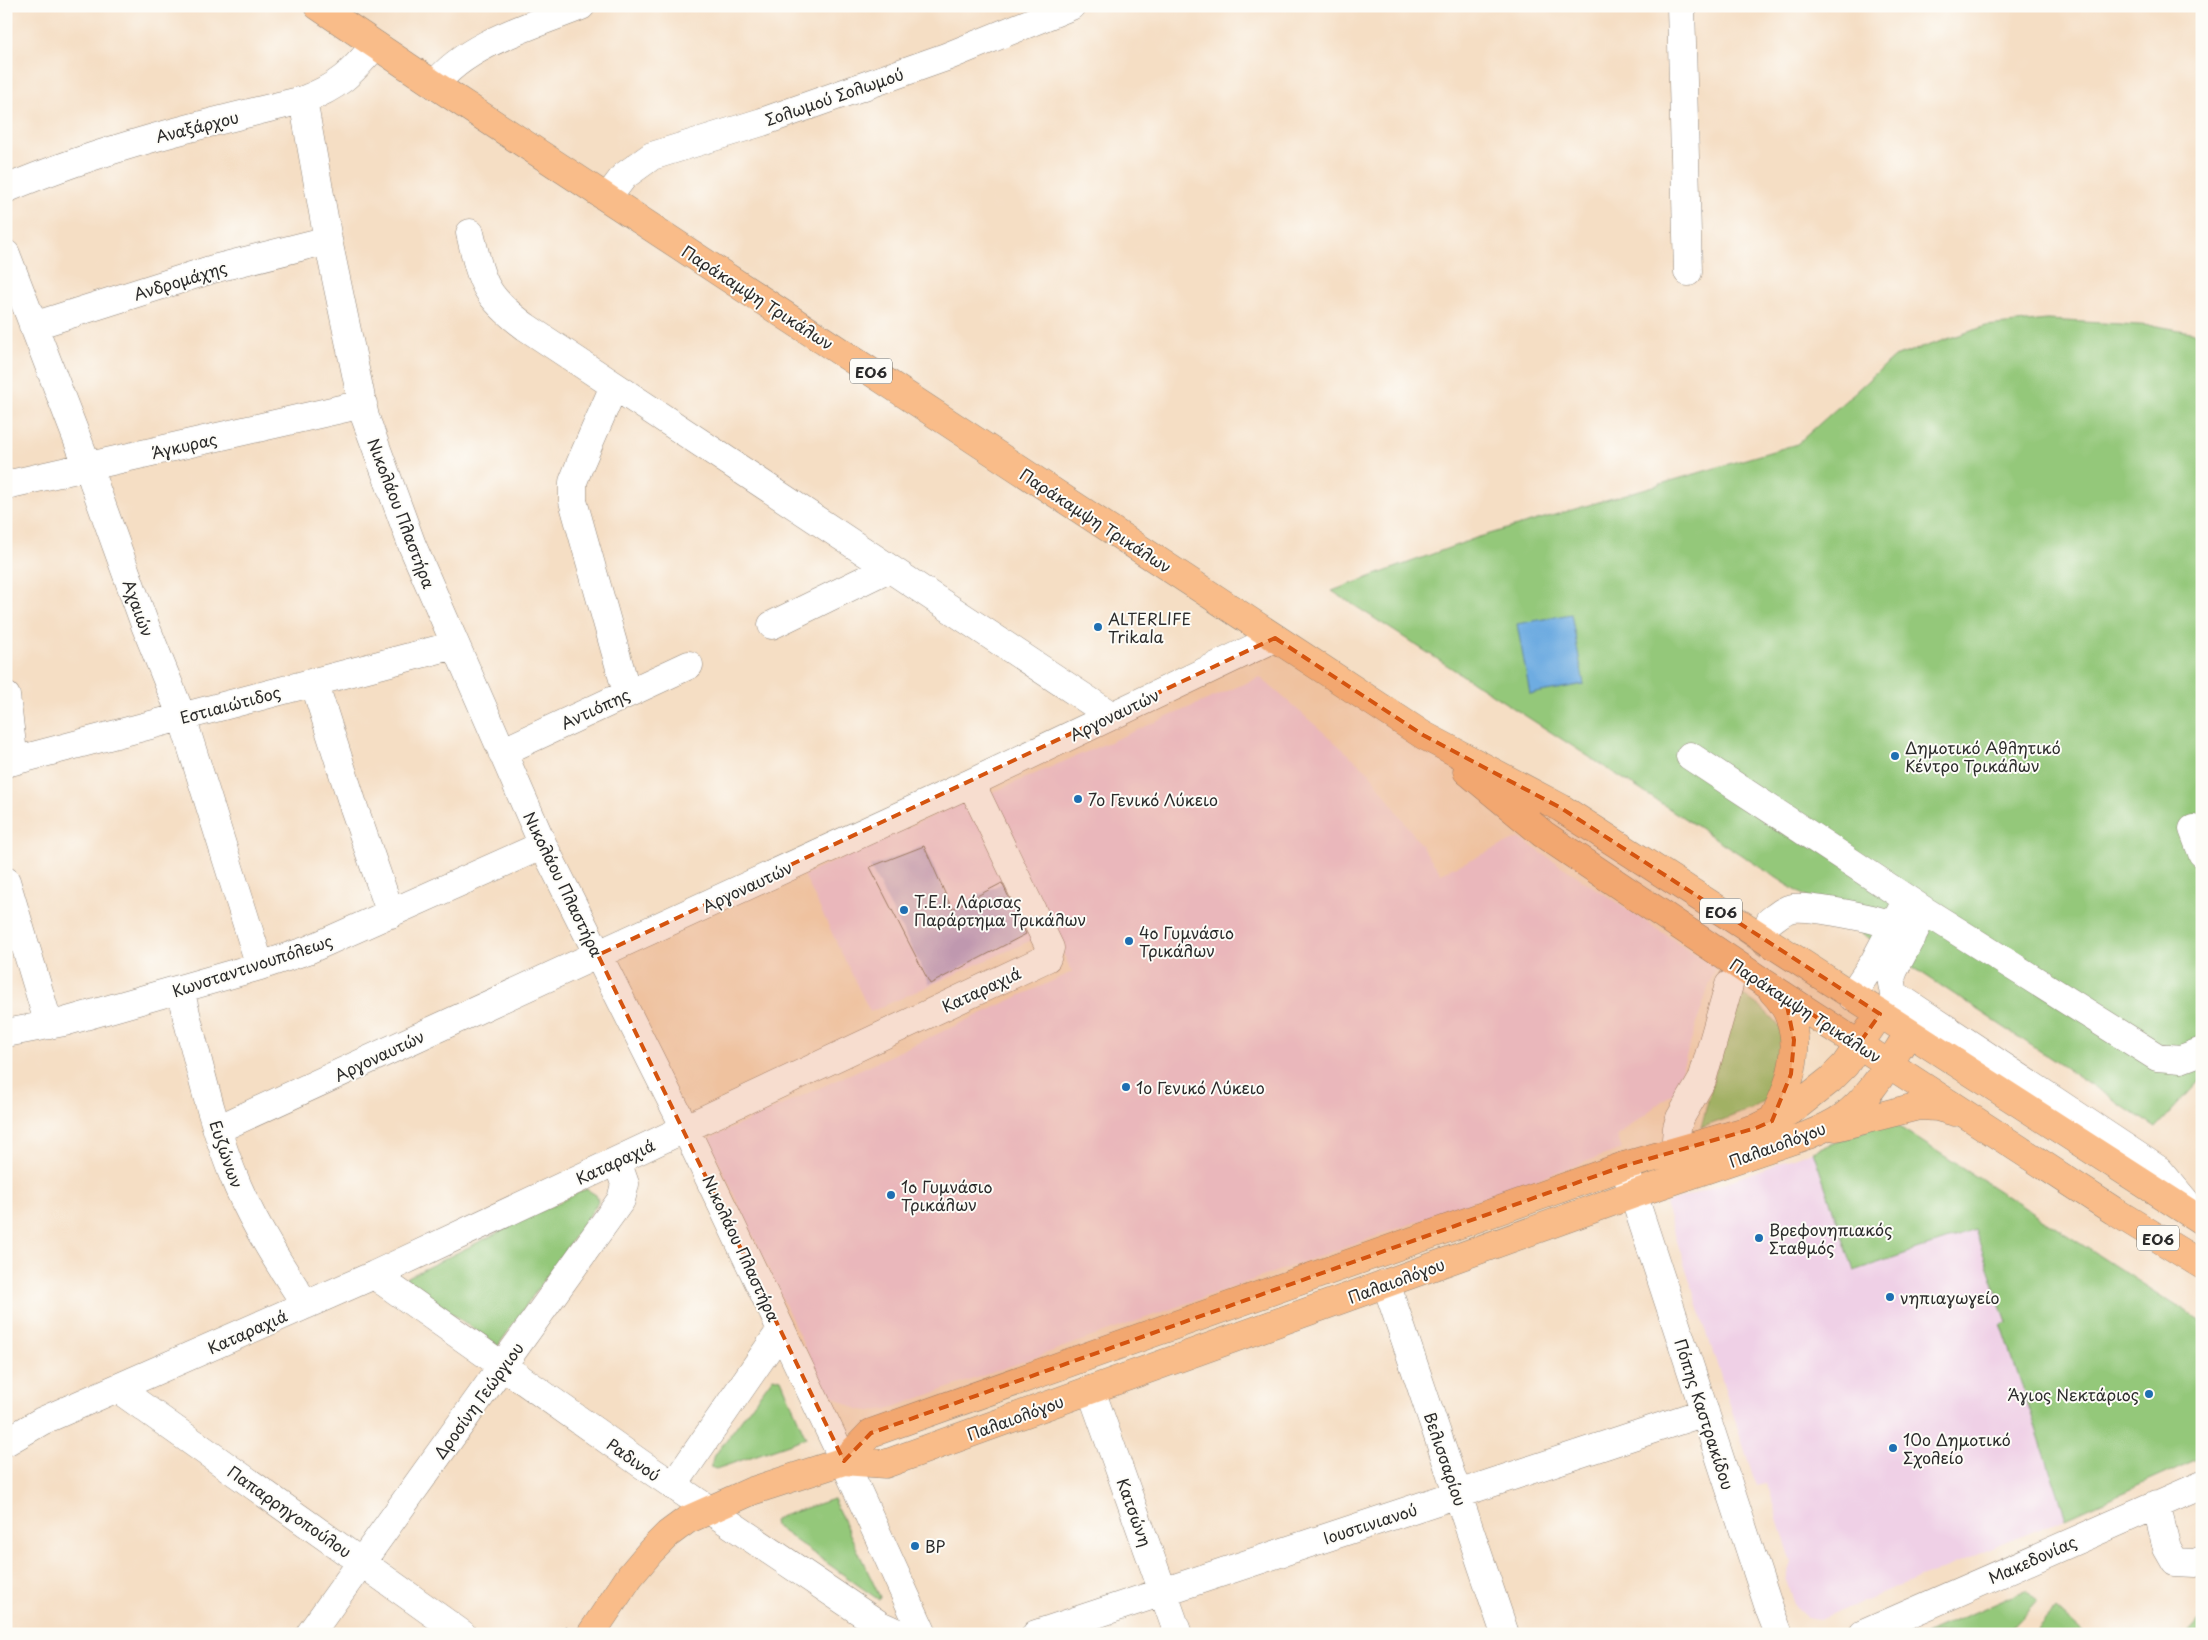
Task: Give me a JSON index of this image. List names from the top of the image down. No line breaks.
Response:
{"streets":{"main road":["Παράκαμψη Τρικάλων","ΕΟ6","Παλαιολόγου"],"street":["Σολωμού Σολωμού","Αναξάρχου","Ανδρομάχης","Άγκυρας","Νικολάου Πλαστήρα","Αχαιών","Εστιαιώτιδος","Αντιόπης","Αργοναυτών","Κωνσταντινουπόλεως","Καταραχιά","Ευζώνων","Δροσίνη Γεώργιου","Πόπης Καστρακίδου","Ραδινού","Βελισσαρίου","Παπαρρηγοπούλου","Κατσώνη","Ιουστινιανού","Μακεδονίας"]},"crossings":[["Σολωμού Σολωμού","Παράκαμψη Τρικάλων"],["Αναξάρχου","Παράκαμψη Τρικάλων"],["Αναξάρχου","Νικολάου Πλαστήρα"],["Ανδρομάχης","Νικολάου Πλαστήρα"],["Ανδρομάχης","Αχαιών"],["Παράκαμψη Τρικάλων","Αργοναυτών"],["Παράκαμψη Τρικάλων","Παλαιολόγου"],["Άγκυρας","Νικολάου Πλαστήρα"],["Άγκυρας","Αχαιών"],["Νικολάου Πλαστήρα","Εστιαιώτιδος"],["Νικολάου Πλαστήρα","Αντιόπης"],["Νικολάου Πλαστήρα","Αργοναυτών"],["Νικολάου Πλαστήρα","Κωνσταντινουπόλεως"],["Νικολάου Πλαστήρα","Καταραχιά"],["Νικολάου Πλαστήρα","Παλαιολόγου"],["Αχαιών","Εστιαιώτιδος"],["Αχαιών","Κωνσταντινουπόλεως"],["Αργοναυτών","Καταραχιά"],["Αργοναυτών","Ευζώνων"],["Κωνσταντινουπόλεως","Ευζώνων"],["Καταραχιά","Ευζώνων"],["Καταραχιά","Δροσίνη Γεώργιου"],["Καταραχιά","Ραδινού"],["Καταραχιά","Παπαρρηγοπούλου"],["Παλαιολόγου","Πόπης Καστρακίδου"],["Παλαιολόγου","Ραδινού"],["Παλαιολόγου","Βελισσαρίου"],["Παλαιολόγου","Κατσώνη"],["Δροσίνη Γεώργιου","Ραδινού"],["Δροσίνη Γεώργιου","Παπαρρηγοπούλου"],["Πόπης Καστρακίδου","Ιουστινιανού"],["Βελισσαρίου","Ιουστινιανού"],["Κατσώνη","Ιουστινιανού"]],"places":["ALTERLIFE Trikala","Δημοτικό Αθλητικό Κέντρο Τρικάλων","7ο Γενικό Λύκειο","Τ.Ε.Ι. Λάρισας Παράρτημα Τρικάλων","4ο Γυμνάσιο Τρικάλων","1ο Γενικό Λύκειο","1ο Γυμνάσιο Τρικάλων","Βρεφονηπιακός Σταθμός","νηπιαγωγείο","Άγιος Νεκτάριος","10ο Δημοτικό Σχολείο","BP"]}
